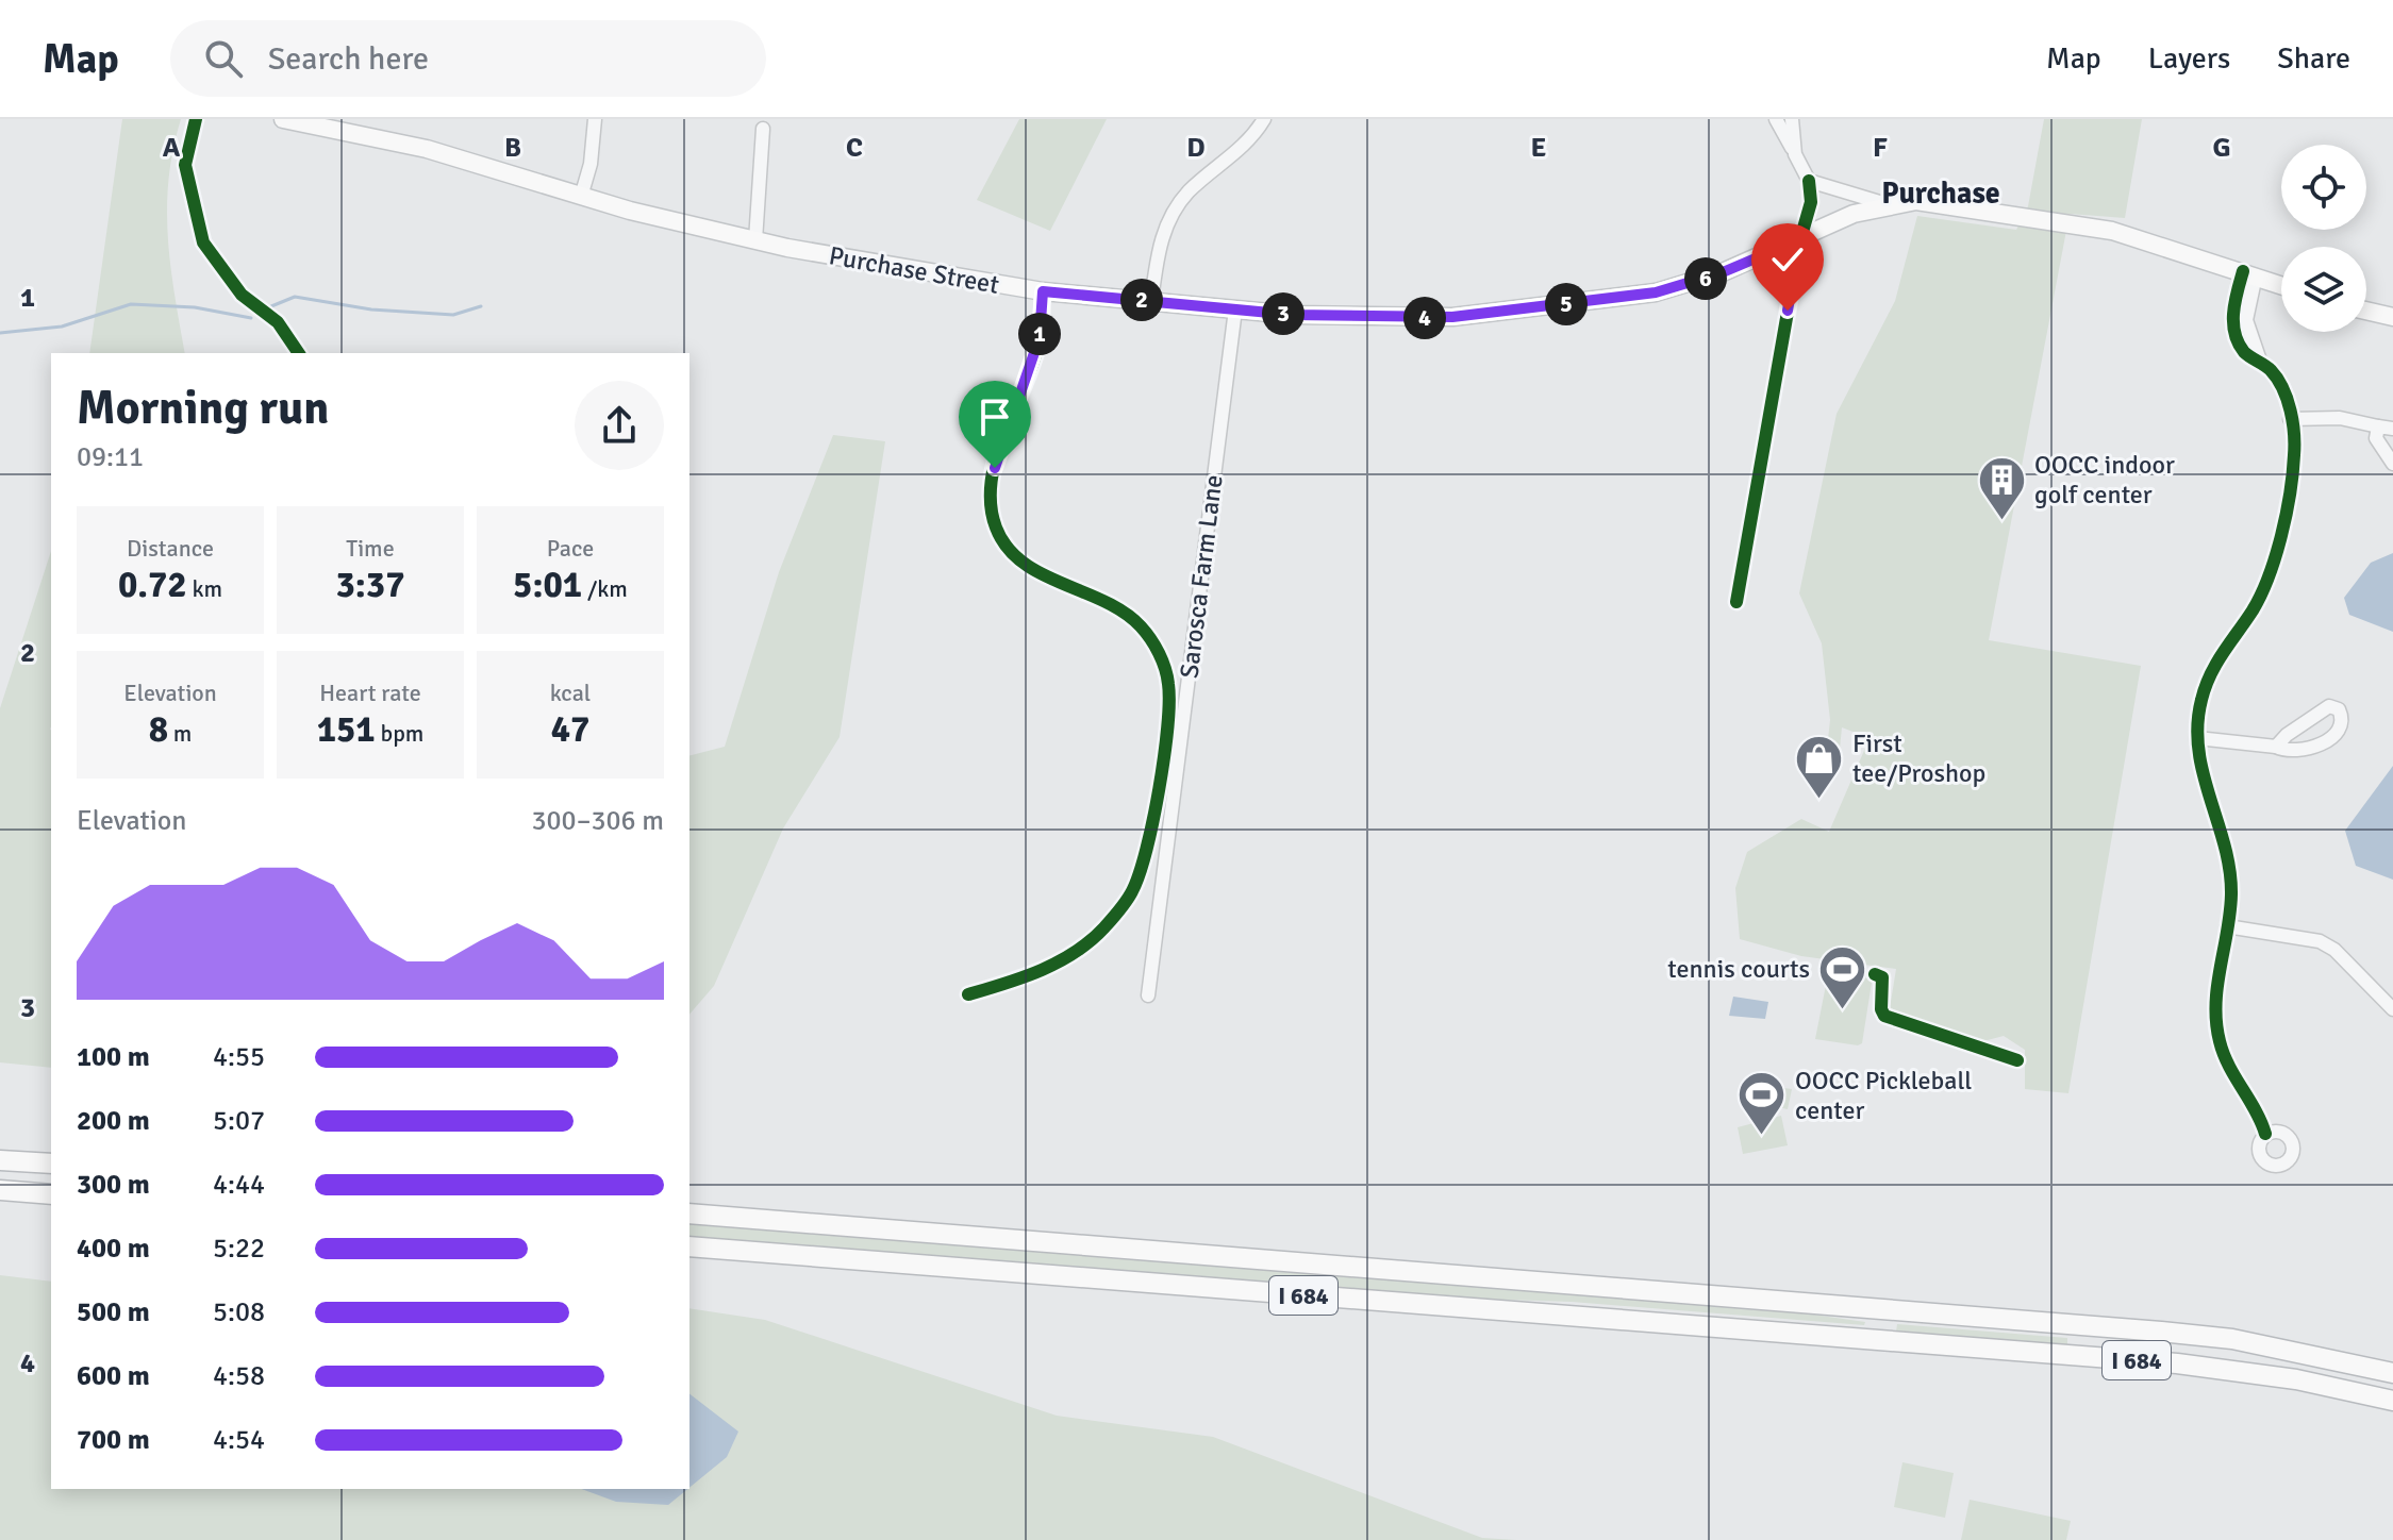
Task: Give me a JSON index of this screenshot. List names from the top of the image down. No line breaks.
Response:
{"streets":{"highway":["I 684"],"main road":["Purchase Street"],"street":["Sarosca Farm Lane"]},"crossings":[["Purchase Street","Sarosca Farm Lane"]],"districts":["Purchase"],"places":{"building":["OOCC indoor golf center"],"shop":["First tee/Proshop"],"sports":["tennis courts","OOCC Pickleball center"]},"page":{"header":"Map","search":"Search here","nav":["Map","Layers","Share"],"pins":["6","2","5","3","4","1"],"heading":["Morning run","09:11"],"stats":[["Distance","0.72 km"],["Time","3:37"],["Pace","5:01 /km"],["Elevation","8 m"],["Heart rate","151 bpm"],["kcal","47"]],"chart":["Elevation","300–306 m"],"list":[{"name":"100 m","note":"4:55"},{"name":"200 m","note":"5:07"},{"name":"300 m","note":"4:44"},{"name":"400 m","note":"5:22"},{"name":"500 m","note":"5:08"},{"name":"600 m","note":"4:58"},{"name":"700 m","note":"4:54"}]},"grid":{"columns":["A","B","C","D","E","F","G"],"rows":["1","2","3","4"]}}
